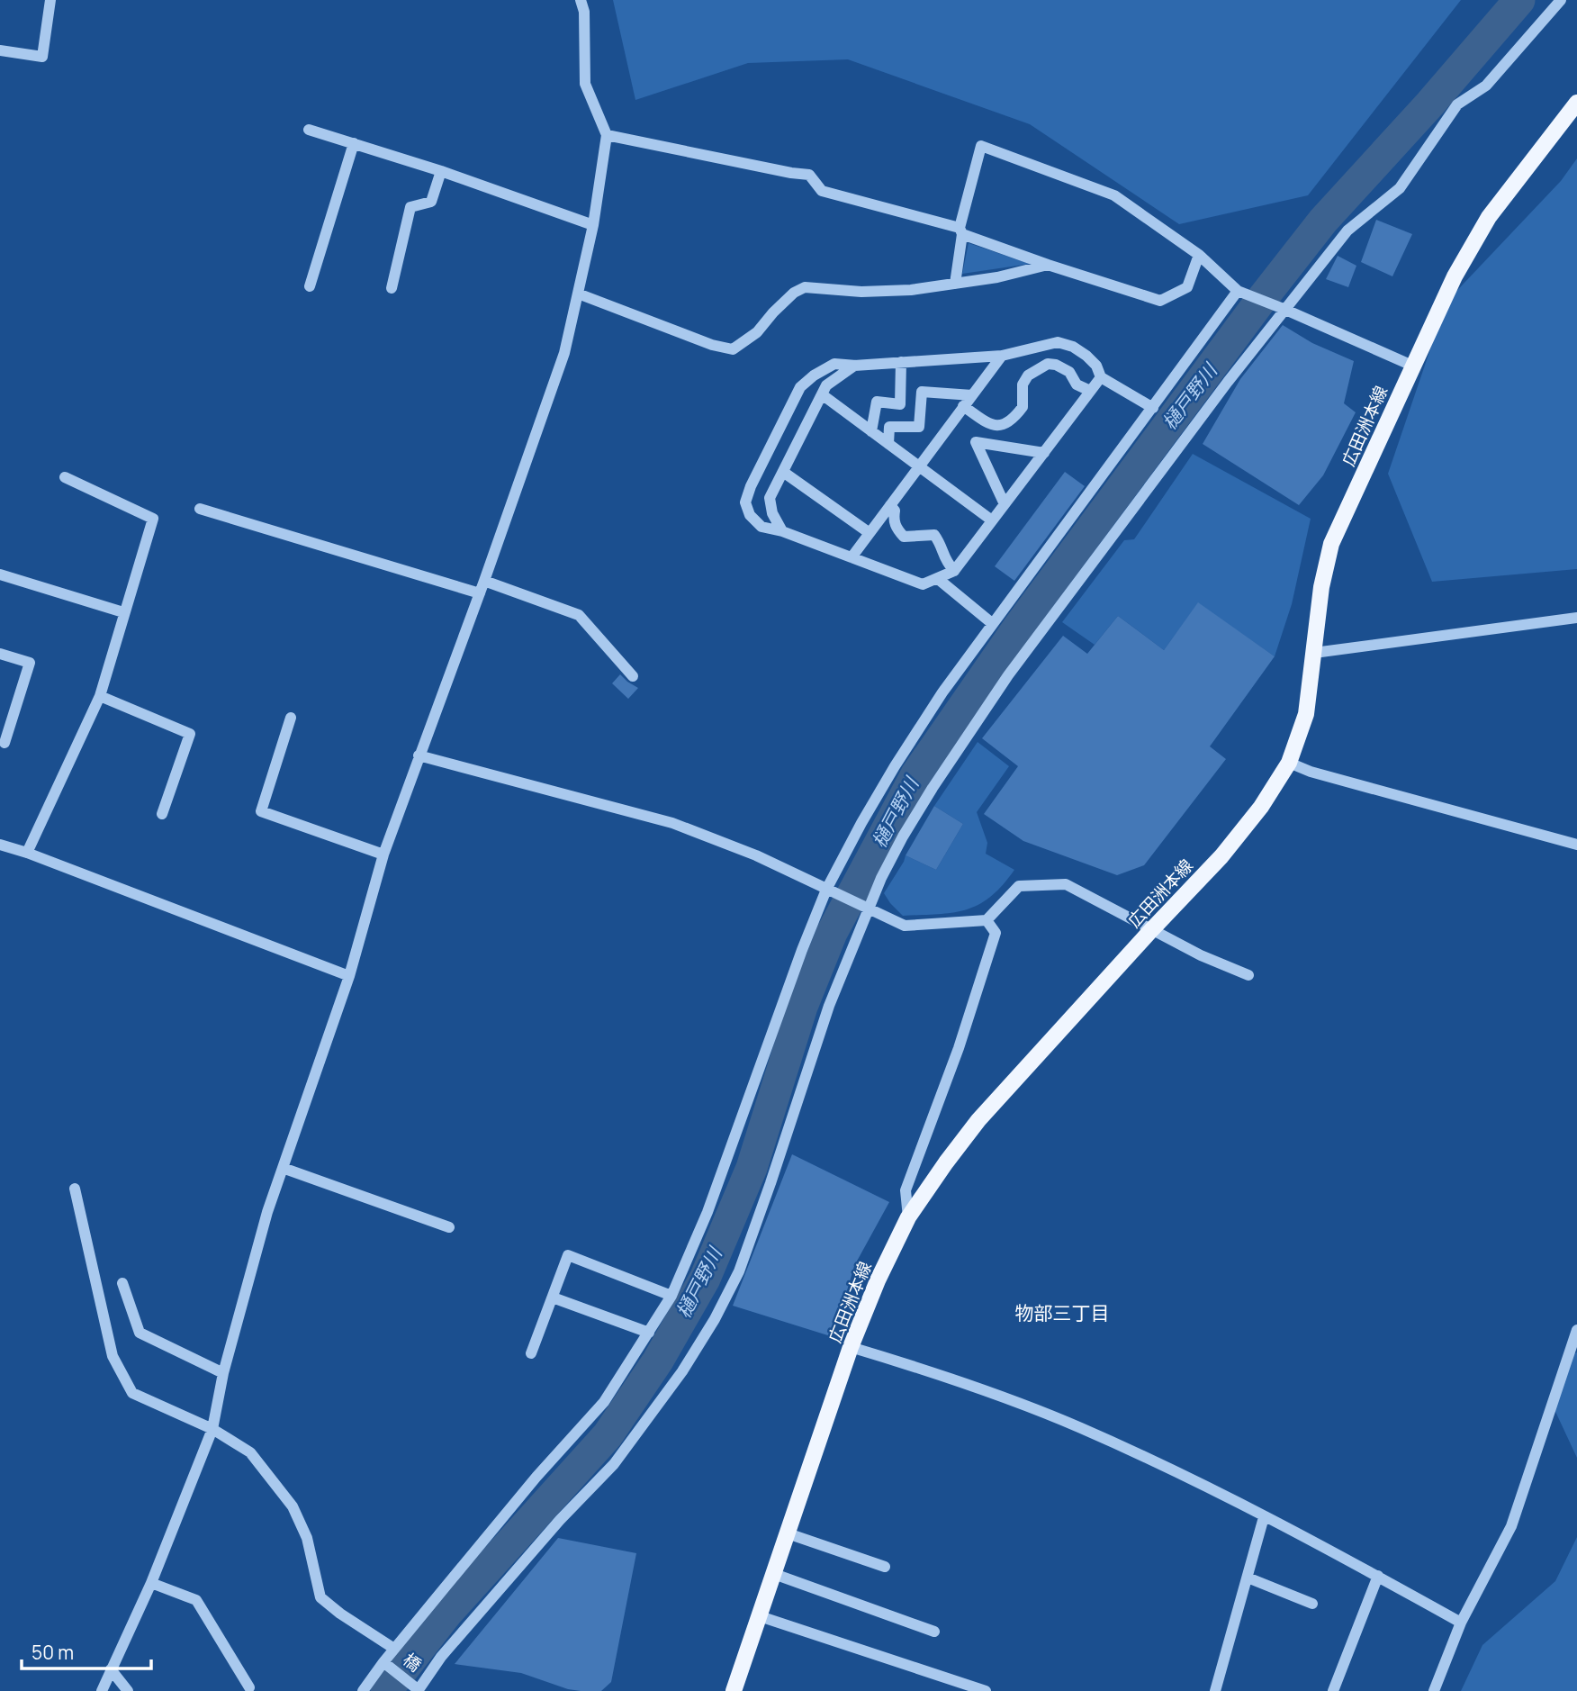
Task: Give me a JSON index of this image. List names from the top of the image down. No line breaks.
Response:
{"streets":{"main road":["広田洲本線"],"street":["橋"]},"districts":["物部三丁目"],"water":["樋戸野川"],"scale_bar":"50 m"}
